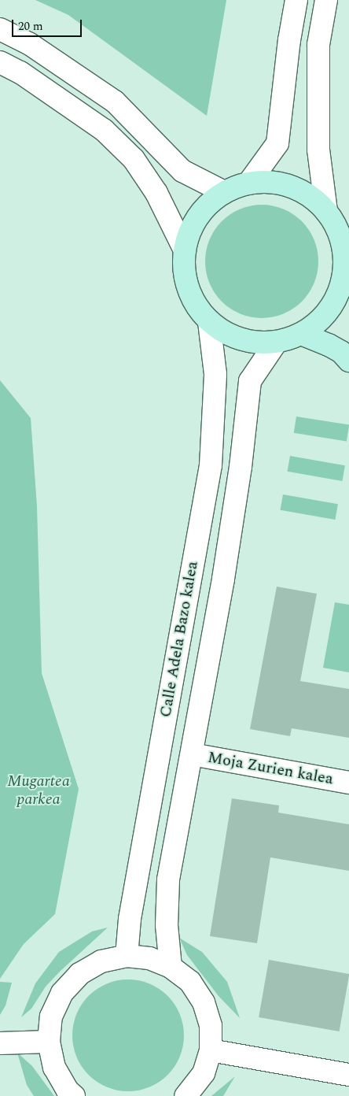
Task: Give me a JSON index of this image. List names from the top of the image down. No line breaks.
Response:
{"streets":{"street":["Calle Adela Bazo kalea","Moja Zurien kalea"]},"crossings":[["Calle Adela Bazo kalea","Moja Zurien kalea"]],"parks":["Mugartea parkea"],"scale_bar":"20 m"}
